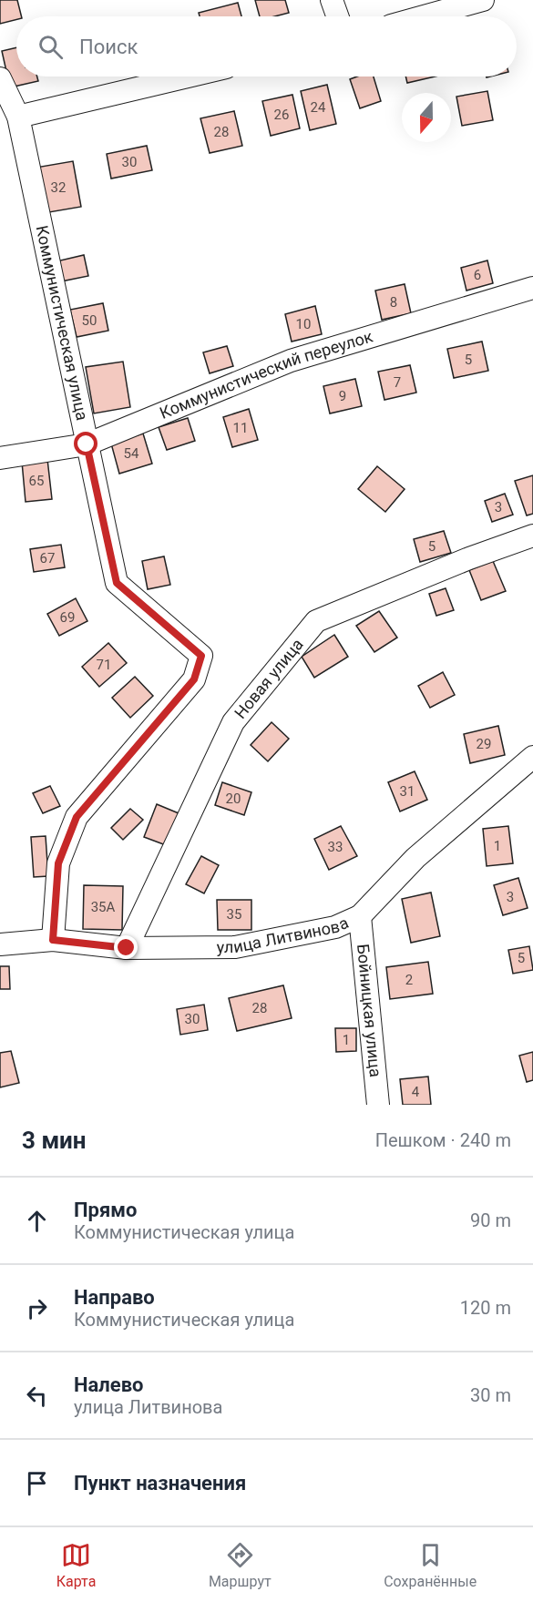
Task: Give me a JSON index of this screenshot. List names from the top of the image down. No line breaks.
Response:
{"streets":{"street":["Коммунистическая улица","Коммунистический переулок","Новая улица","улица Литвинова","Бойницкая улица"]},"crossings":[["Коммунистическая улица","Коммунистический переулок"],["Коммунистическая улица","улица Литвинова"],["Новая улица","улица Литвинова"],["улица Литвинова","Бойницкая улица"]],"house_numbers":["24","26","28","30","32","6","8","50","10","5","7","9","11","54","65","3","5","67","69","71","29","31","20","1","33","3","35А","35","5","2","28","30","1","4"],"north":"bottom","page":{"search":"Поиск","heading":["3 мин","Пешком · 240 m"],"list":[["Прямо","Коммунистическая улица","90 m"],["Направо","Коммунистическая улица","120 m"],["Налево","улица Литвинова","30 m"],"Пункт назначения"],"nav":["Карта","Маршрут","Сохранённые"]}}
